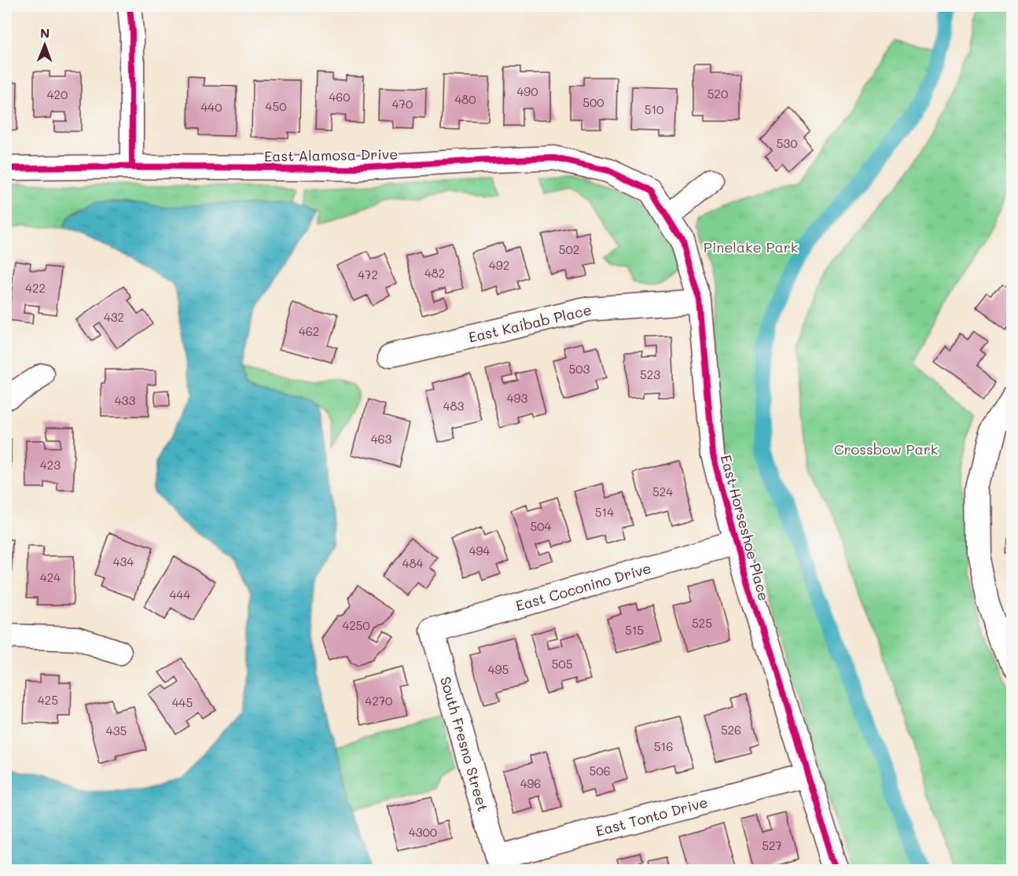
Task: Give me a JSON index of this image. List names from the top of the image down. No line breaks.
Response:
{"streets":{"street":["East Alamosa Drive","East Kaibab Place","East Horseshoe Place","East Coconino Drive","South Fresno Street","East Tonto Drive"]},"crossings":[["East Alamosa Drive","East Horseshoe Place"],["East Kaibab Place","East Horseshoe Place"],["East Horseshoe Place","East Coconino Drive"],["East Horseshoe Place","East Tonto Drive"],["East Coconino Drive","South Fresno Street"],["South Fresno Street","East Tonto Drive"]],"parks":["Pinelake Park","Crossbow Park"],"house_numbers":["490","520","420","460","480","500","470","450","440","510","530","502","492","482","472","422","432","462","503","523","493","433","483","463","423","524","514","504","494","434","484","424","444","525","4250","515","505","495","425","4270","445","526","435","516","506","496","4300","527"],"north":"top"}
